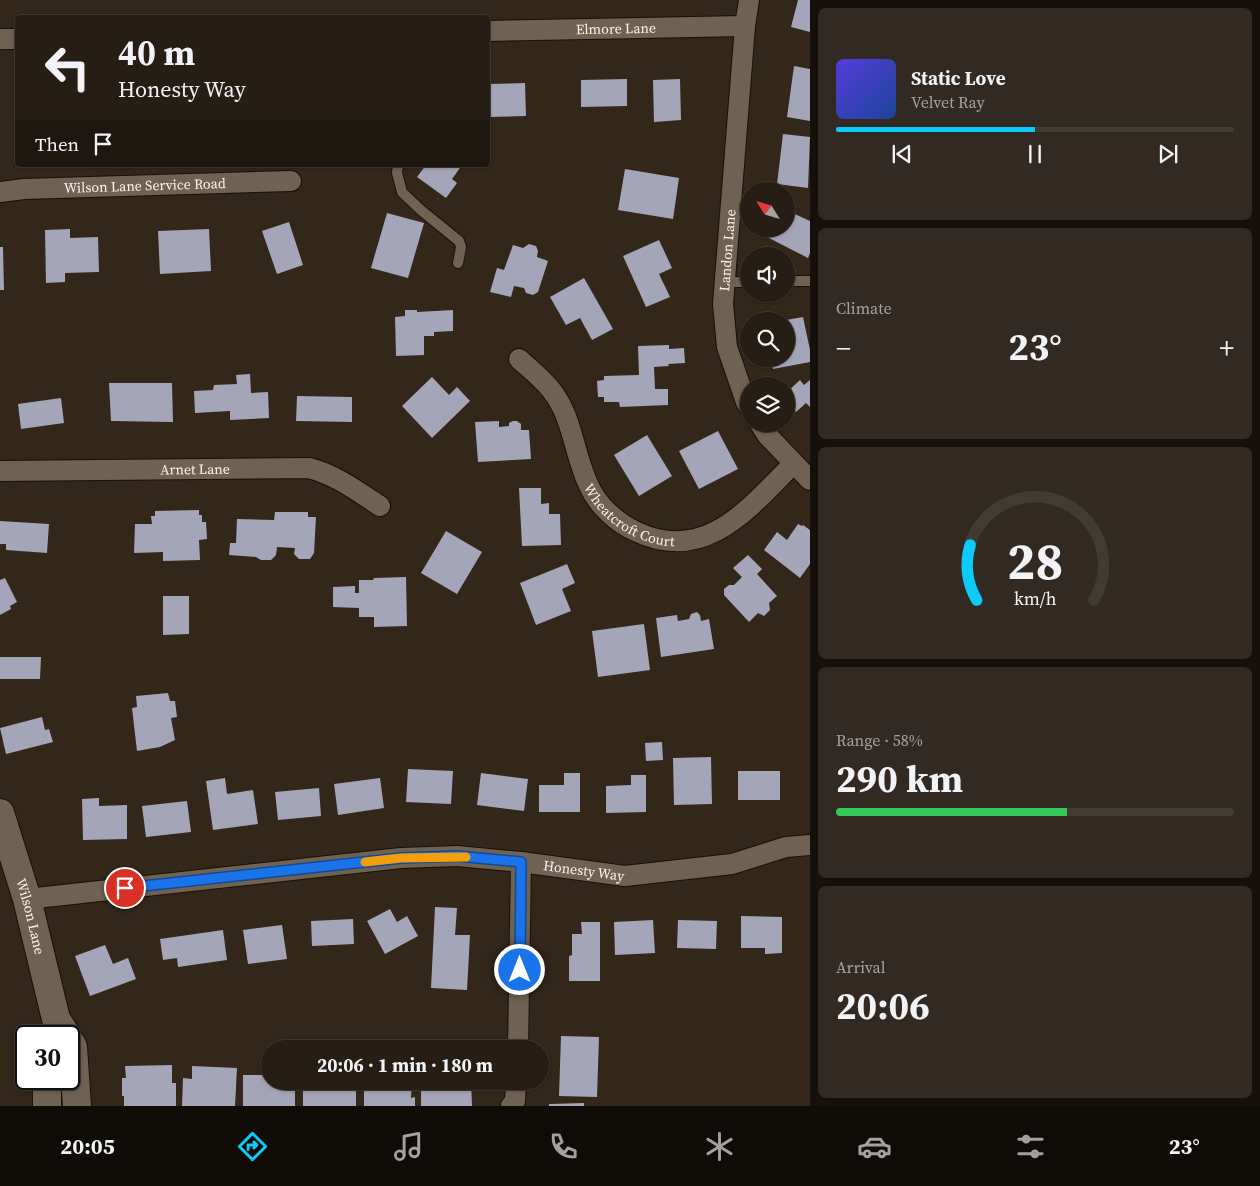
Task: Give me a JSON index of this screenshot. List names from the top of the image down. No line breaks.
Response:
{"streets":{"main road":["Wilson Lane"],"street":["Elmore Lane","Wilson Lane Service Road","Landon Lane","Arnet Lane","Wheatcroft Court","Honesty Way"]},"crossings":[["Elmore Lane","Landon Lane"],["Honesty Way","Wilson Lane"]],"north":"top left","page":{"turn":["40 m","Honesty Way"],"song":["Static Love","Velvet Ray"],"then":"Then","tile":["Climate",["Range · 58%","290 km"],["Arrival","20:06"]],"heat":["−","23°","+"],"limit":"30","trip":"20:06 · 1 min · 180 m","tabs":["20:05","23°"],"gauge":["28","km/h"]}}
